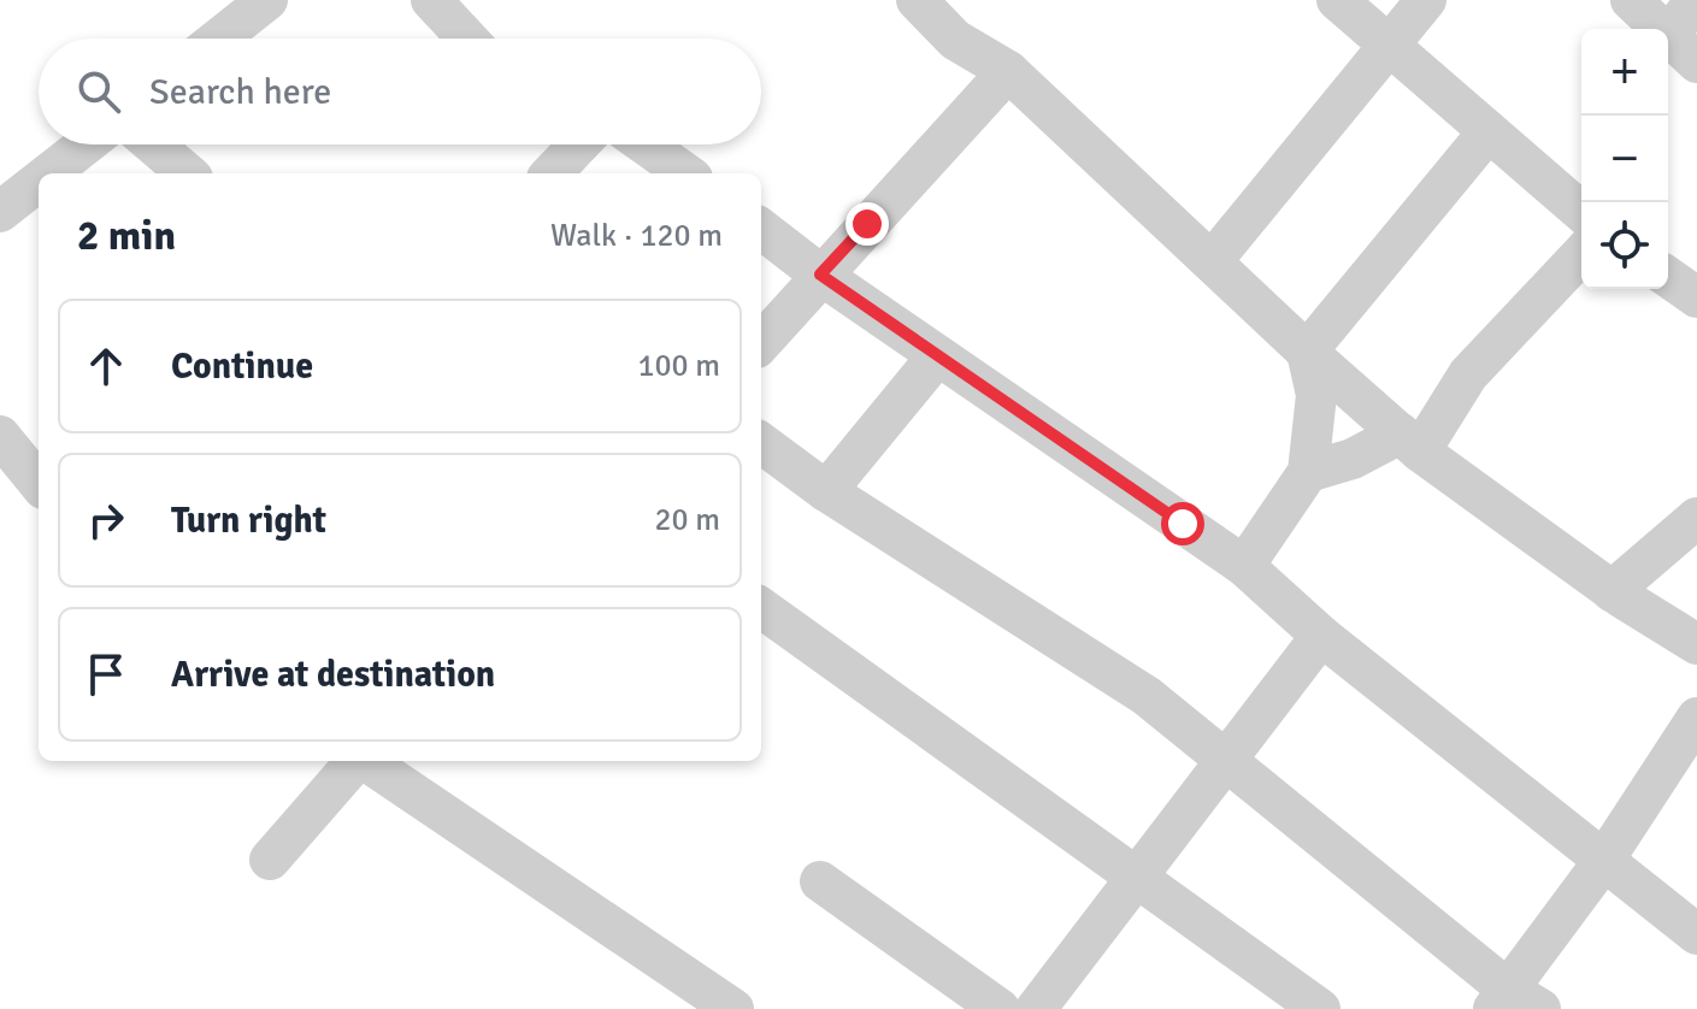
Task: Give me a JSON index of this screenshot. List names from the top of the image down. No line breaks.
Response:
{"page":{"map_buttons":["+","−"],"search":"Search here","heading":["2 min","Walk · 120 m"],"list":[["Continue","100 m"],["Turn right","20 m"],"Arrive at destination"]}}
